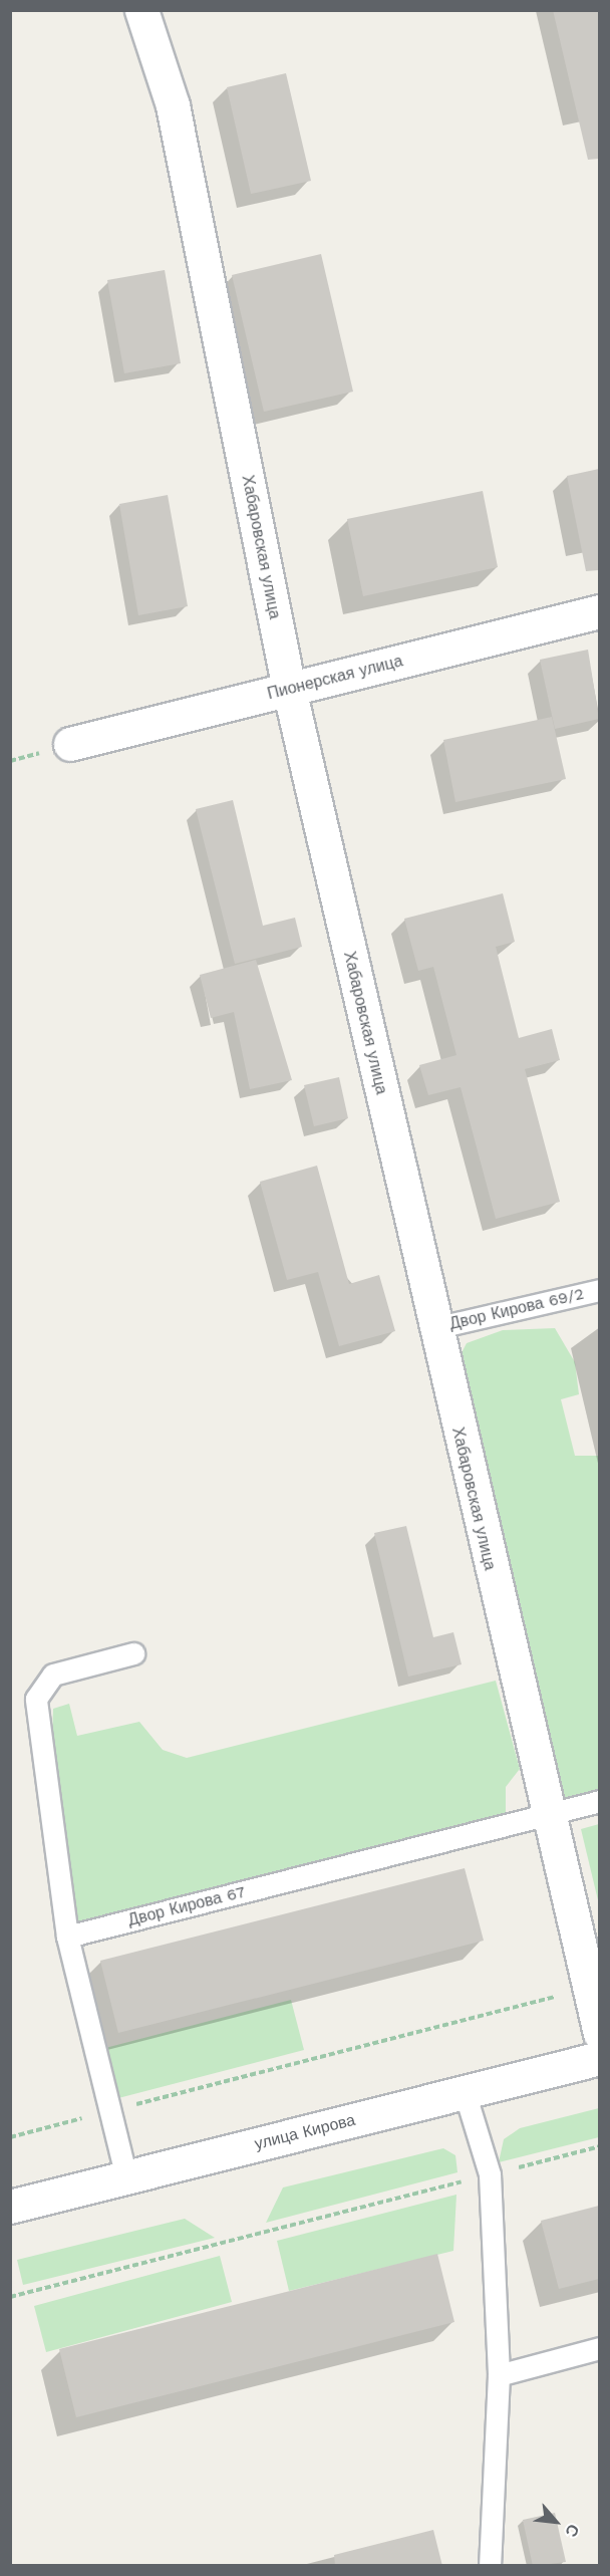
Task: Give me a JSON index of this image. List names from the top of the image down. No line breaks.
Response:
{"streets":{"street":["Хабаровская улица","Пионерская улица","улица Кирова"],"lane":["Двор Кирова 69/2","Двор Кирова 67"]},"crossings":[["Хабаровская улица","Пионерская улица"],["Хабаровская улица","Двор Кирова 69/2"],["Хабаровская улица","Двор Кирова 67"]],"north":"bottom right"}
